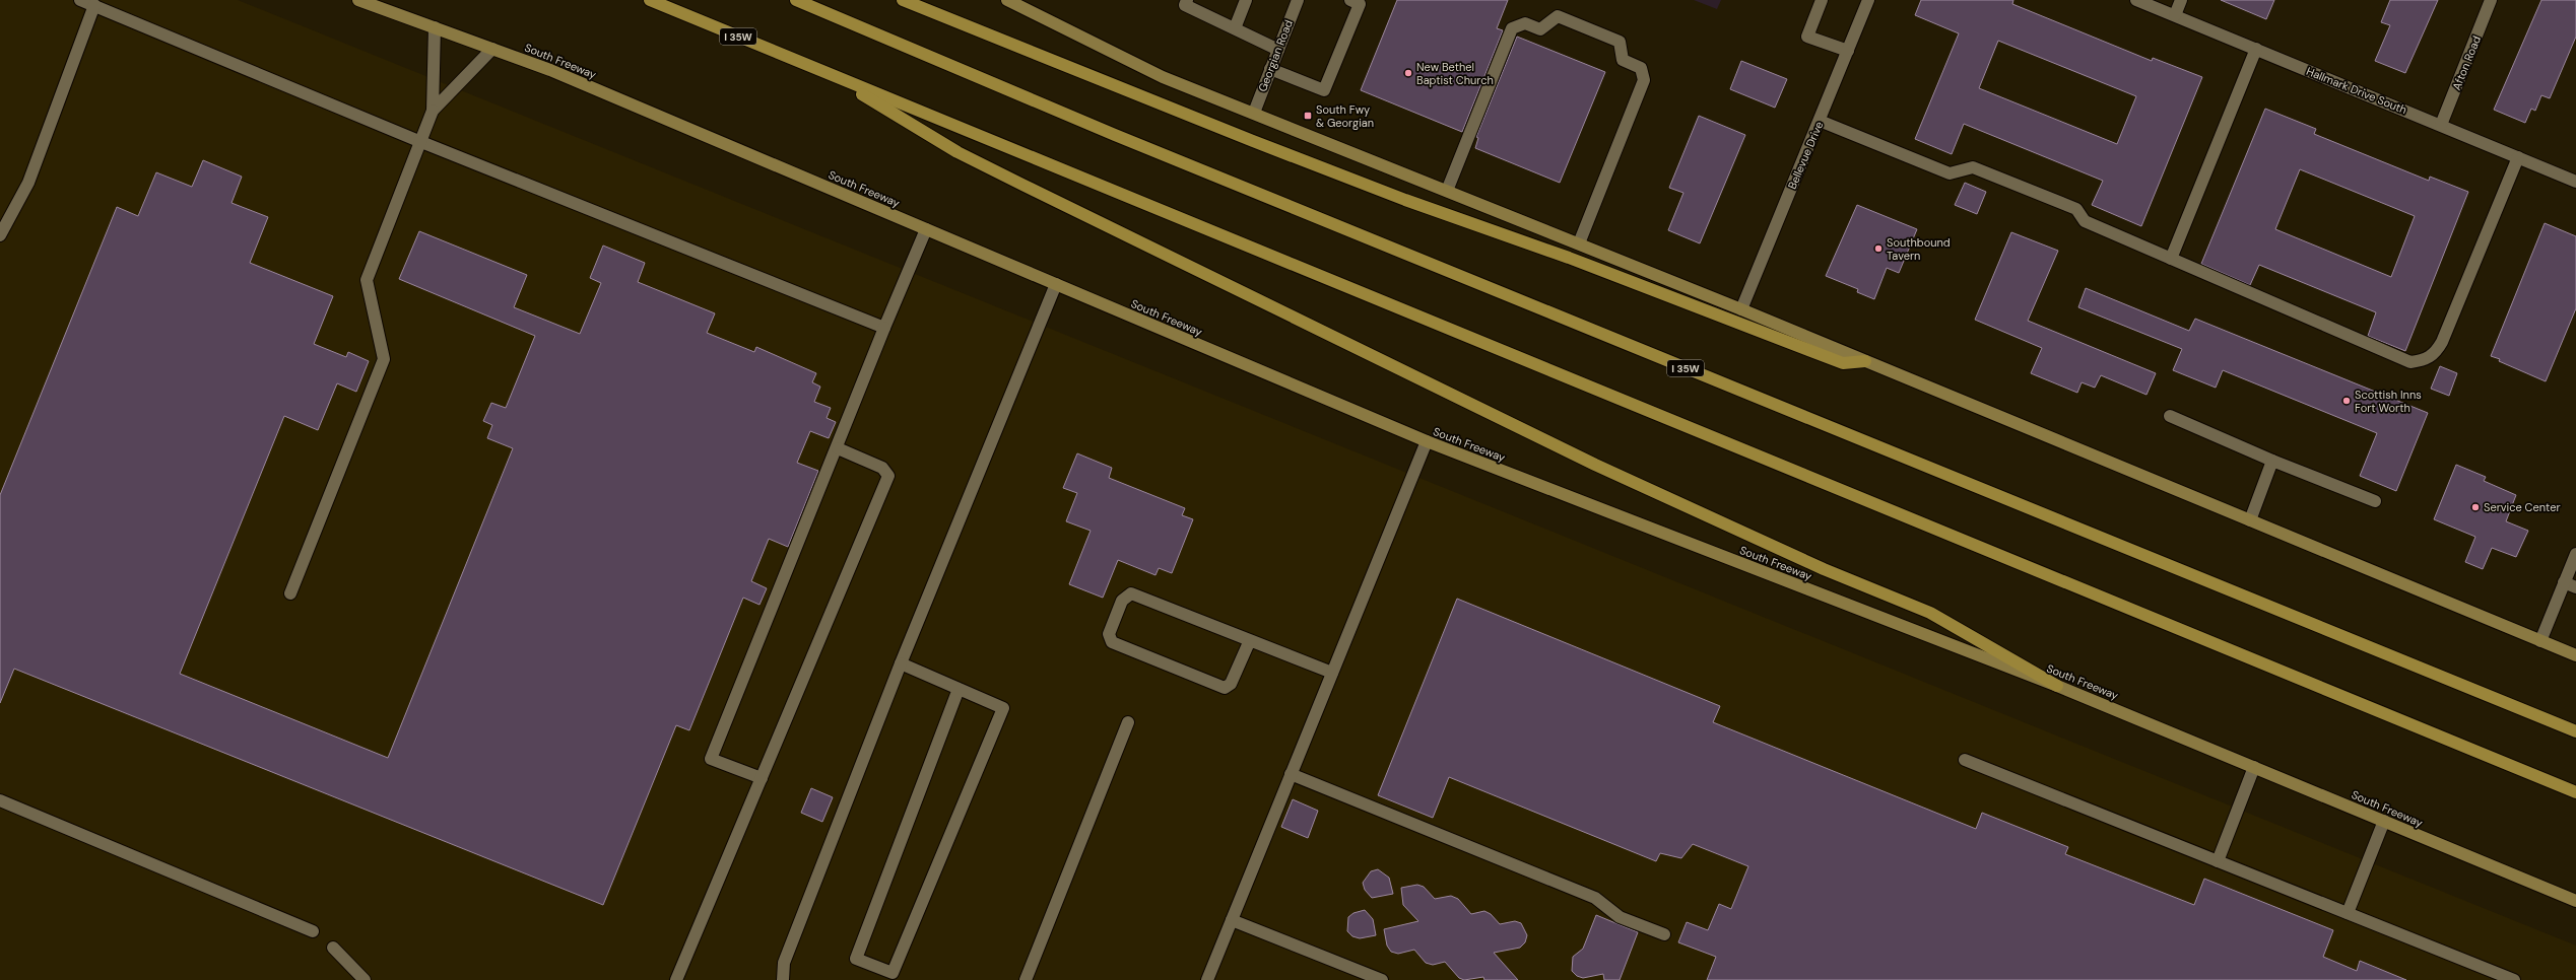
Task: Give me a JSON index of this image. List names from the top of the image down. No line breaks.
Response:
{"streets":{"highway":["I 35W"],"main road":["South Freeway"],"street":["Georgian Road","Afton Road","Hallmark Drive South","Bellevue Drive"]},"crossings":[["Afton Road","Hallmark Drive South"]],"places":{"other":["New Bethel Baptist Church","Southbound Tavern","Scottish Inns Fort Worth","Service Center"],"transit":["South Fwy & Georgian"]}}
